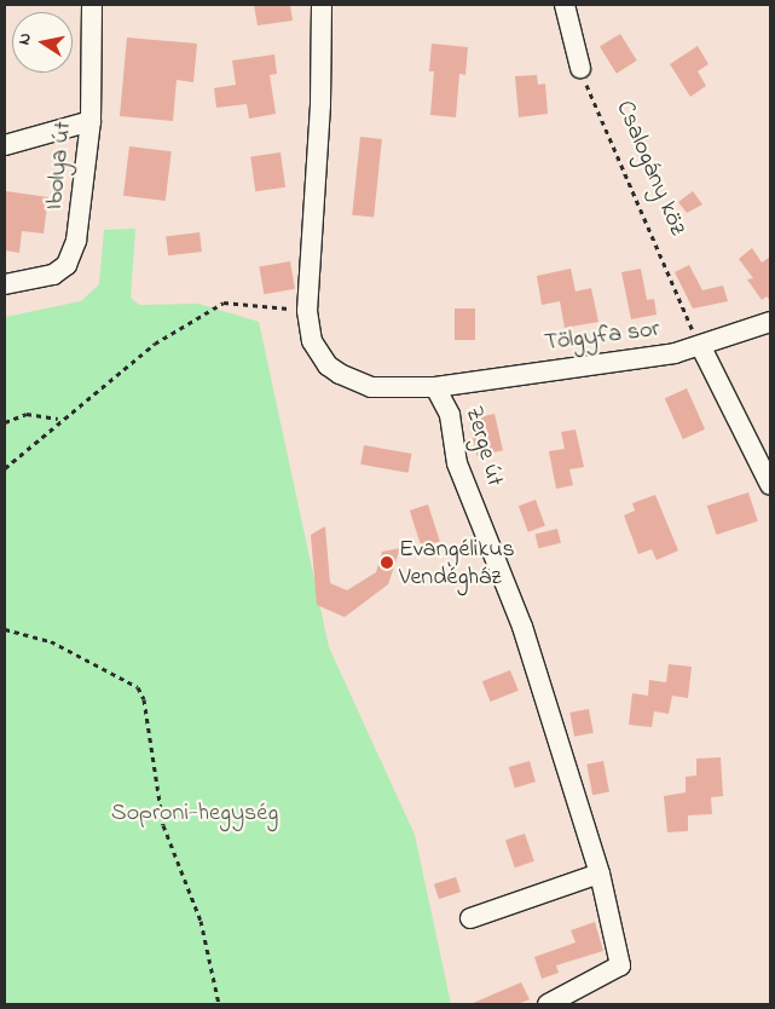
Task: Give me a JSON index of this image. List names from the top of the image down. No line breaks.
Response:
{"streets":{"street":["Ibolya út","Tölgyfa sor","Zerge út"],"path":["Csalogány köz"]},"crossings":[["Csalogány köz","Tölgyfa sor"],["Tölgyfa sor","Zerge út"]],"parks":["Soproni-hegység"],"places":["Evangélikus Vendégház"],"north":"left"}
